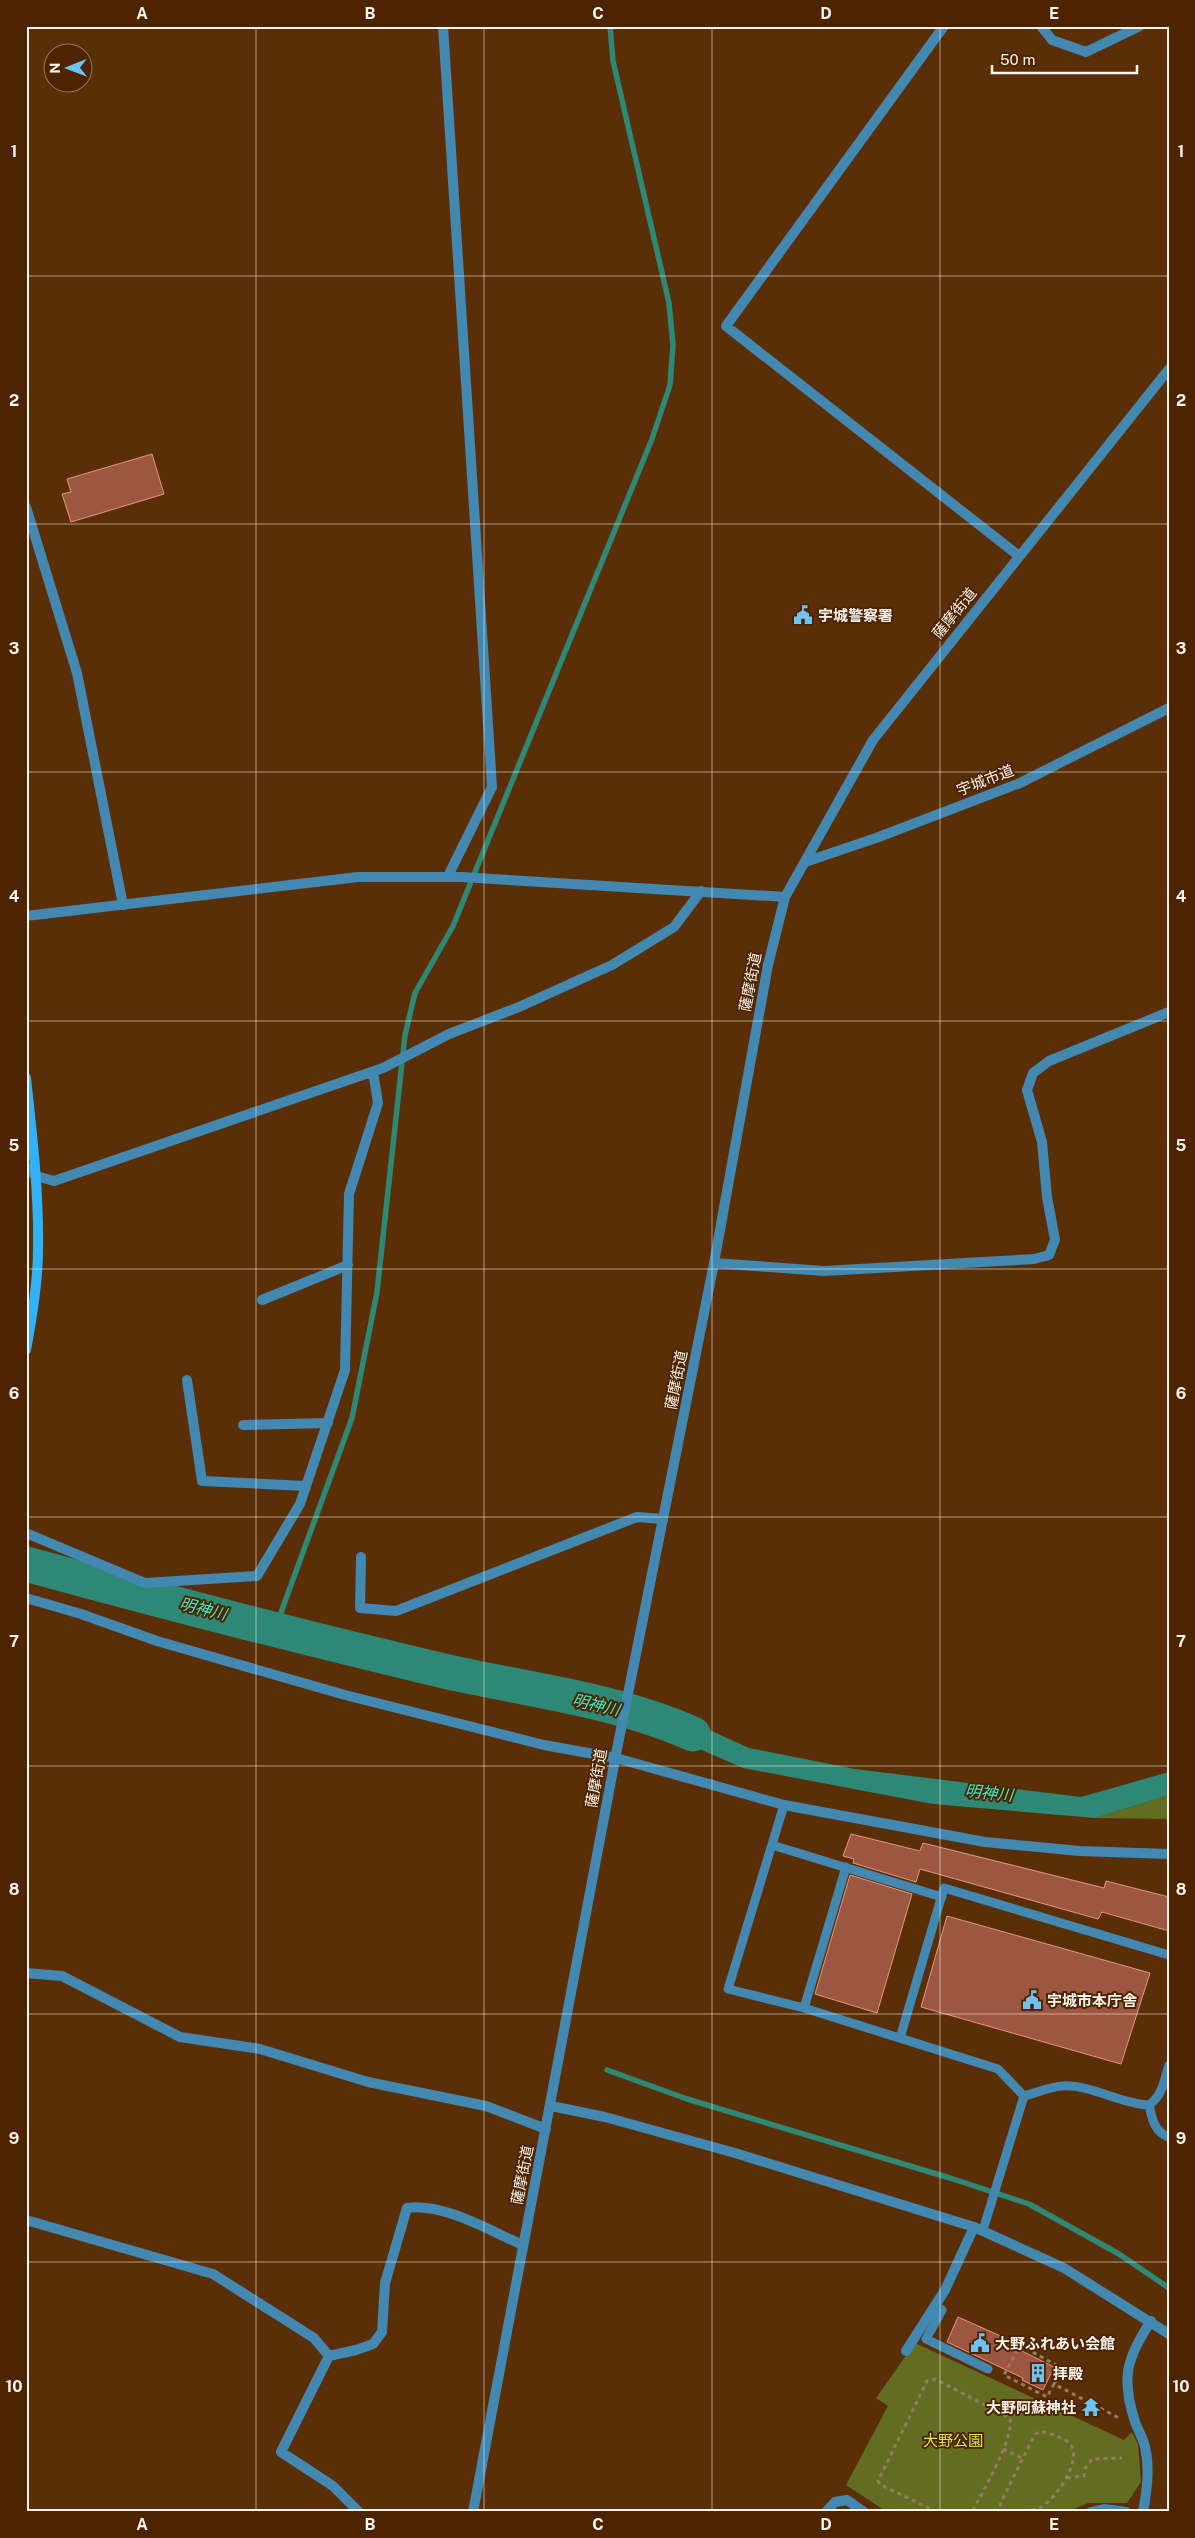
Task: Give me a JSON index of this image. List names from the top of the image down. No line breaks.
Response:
{"streets":{"street":["薩摩街道","宇城市道"]},"crossings":[["薩摩街道","宇城市道"]],"water":["明神川"],"parks":["大野公園"],"places":{"public building":["宇城警察署","宇城市本庁舎","大野ふれあい会館"],"building":["拝殿"],"temple":["大野阿蘇神社"]},"scale_bar":"50 m","north":"left","grid":{"columns":["A","B","C","D","E"],"rows":["1","2","3","4","5","6","7","8","9","10"]}}
